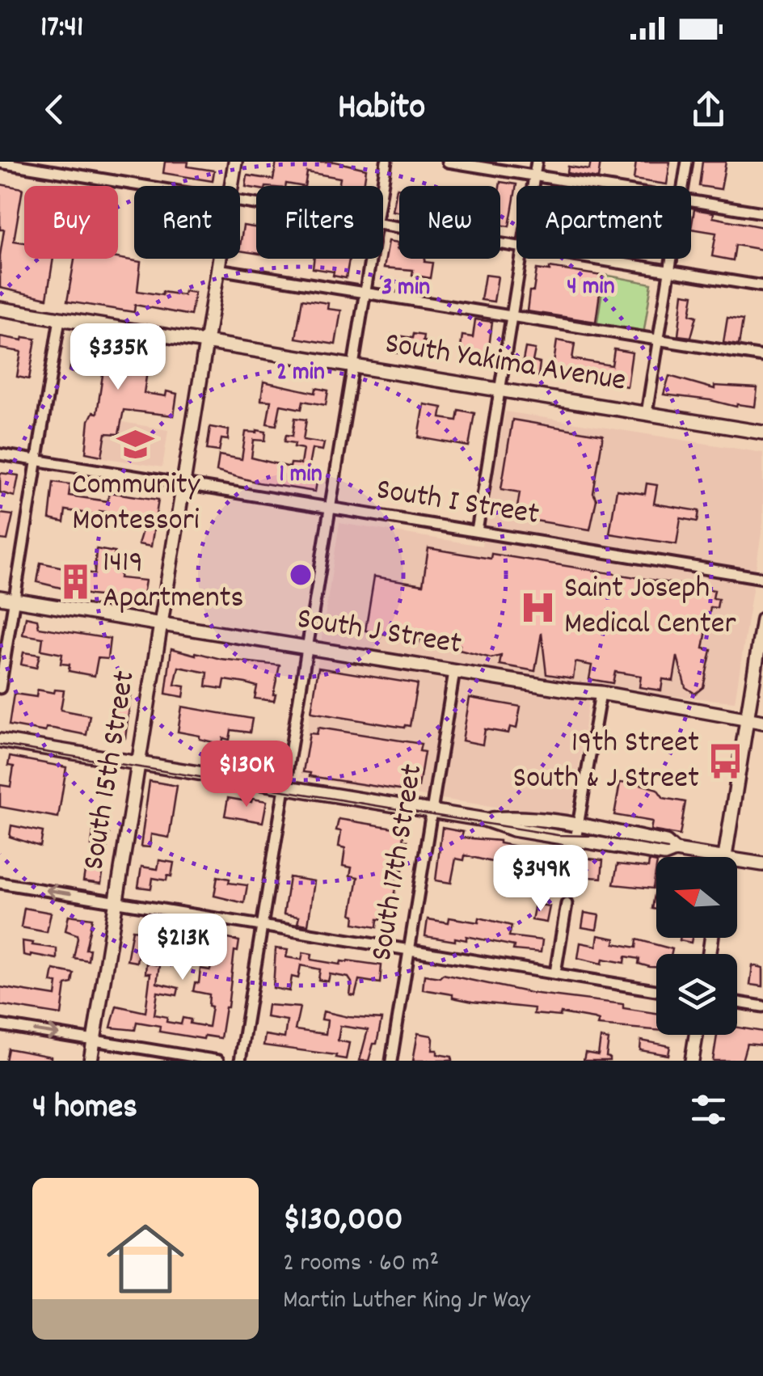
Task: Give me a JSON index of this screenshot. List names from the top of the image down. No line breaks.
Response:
{"streets":{"main road":["South Yakima Avenue","South J Street","South 15th Street"],"street":["South I Street","South 17th Street"]},"crossings":[["South Yakima Avenue","South 15th Street"],["South I Street","South 15th Street"],["South J Street","South 15th Street"],["South J Street","South 17th Street"]],"places":{"school or university":["Community Montessori"],"building":["1419 Apartments"],"hospital":["Saint Joseph Medical Center"],"bus stop":["19th Street South & J Street"]},"north":"left","page":{"status":"17:41","header":"Habito","chip":["Buy","Rent","Filters","New","Apartment"],"price":["$335K","$130K","$349K","$213K"],"heading":"4 homes","list":[{"name":"$130,000","note":"2 rooms · 60 m² · Martin Luther King Jr Way"}]},"rings":["4 min","3 min","2 min","1 min"]}
